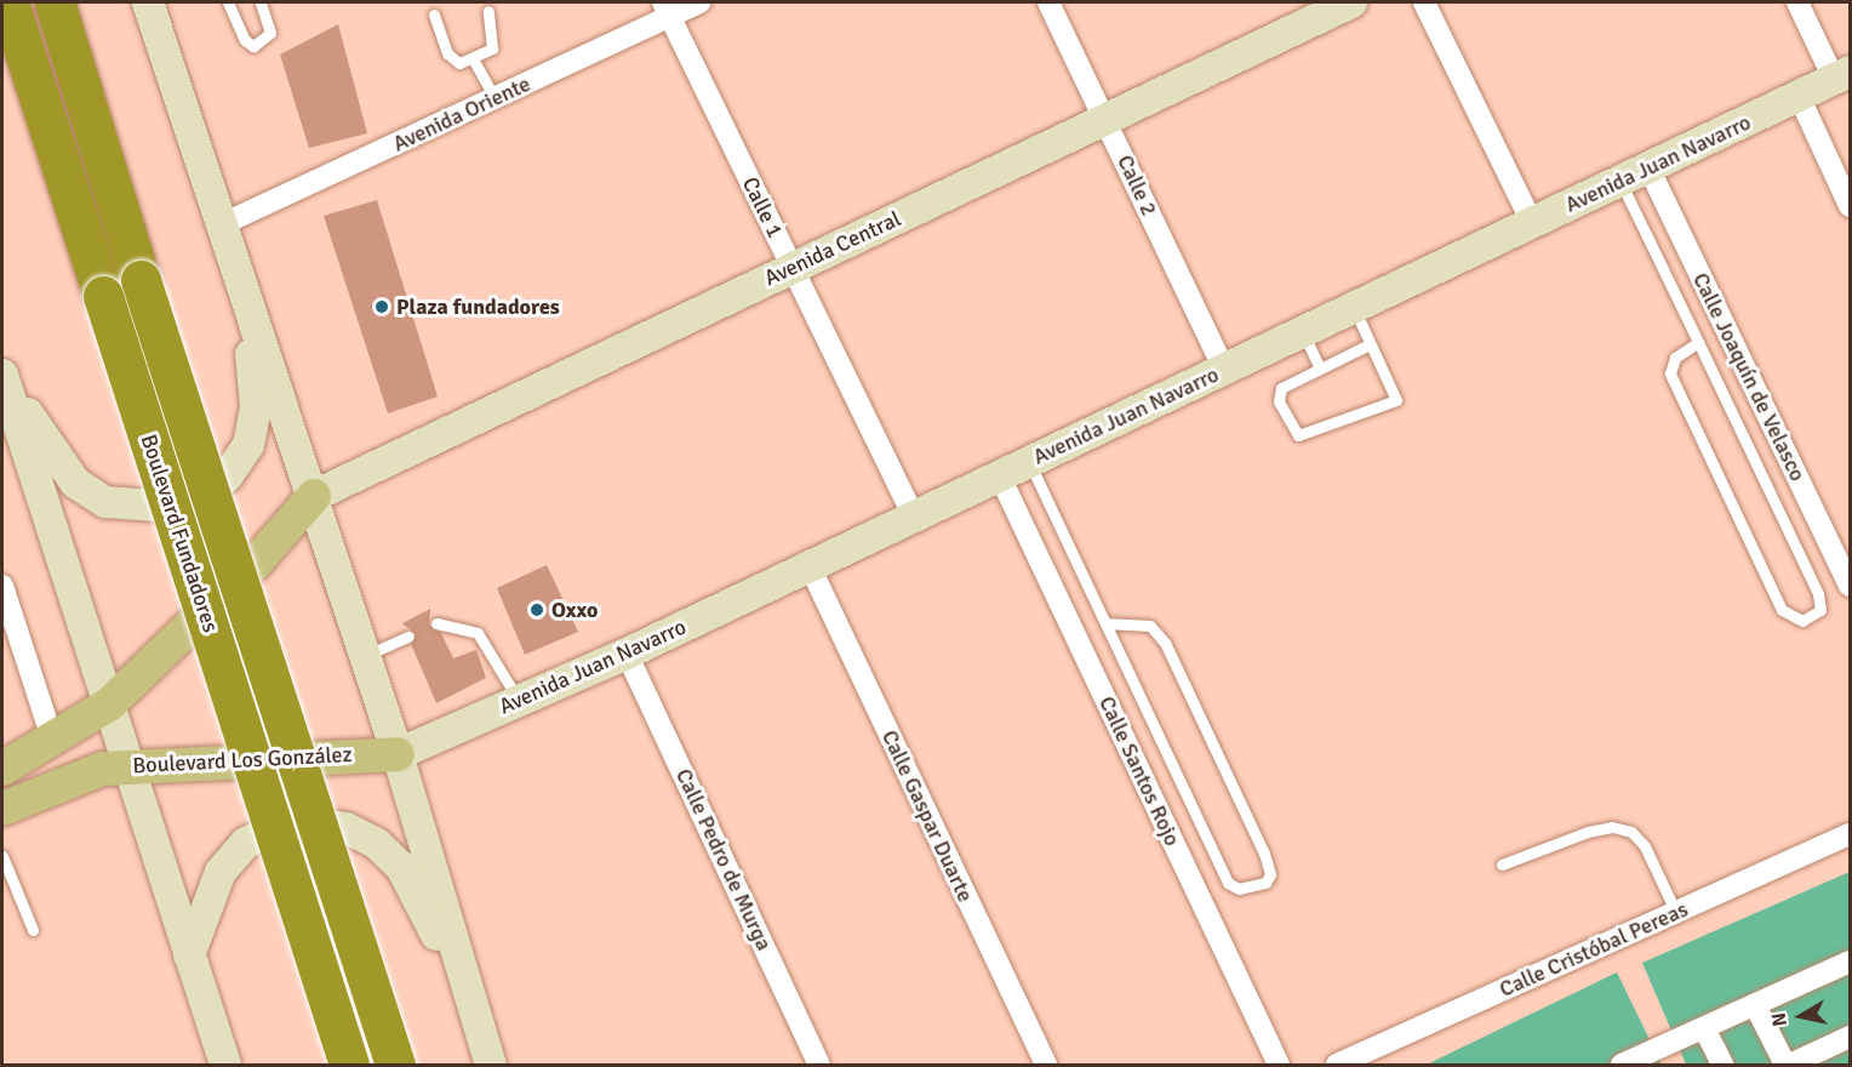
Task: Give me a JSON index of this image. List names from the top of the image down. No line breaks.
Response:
{"streets":{"highway":["Boulevard Fundadores"],"main road":["Avenida Juan Navarro","Avenida Central","Boulevard Los González"],"street":["Avenida Oriente","Calle 2","Calle 1","Calle Joaquín de Velasco","Calle Santos Rojo","Calle Gaspar Duarte","Calle Pedro de Murga","Calle Cristóbal Pereas"]},"crossings":[["Avenida Oriente","Calle 1"],["Avenida Juan Navarro","Calle 2"],["Avenida Juan Navarro","Calle 1"],["Avenida Juan Navarro","Calle Joaquín de Velasco"],["Avenida Juan Navarro","Boulevard Los González"],["Avenida Juan Navarro","Calle Santos Rojo"],["Avenida Juan Navarro","Calle Gaspar Duarte"],["Avenida Juan Navarro","Calle Pedro de Murga"],["Calle 2","Avenida Central"],["Calle 1","Avenida Central"]],"places":["Plaza fundadores","Oxxo"],"north":"left"}
